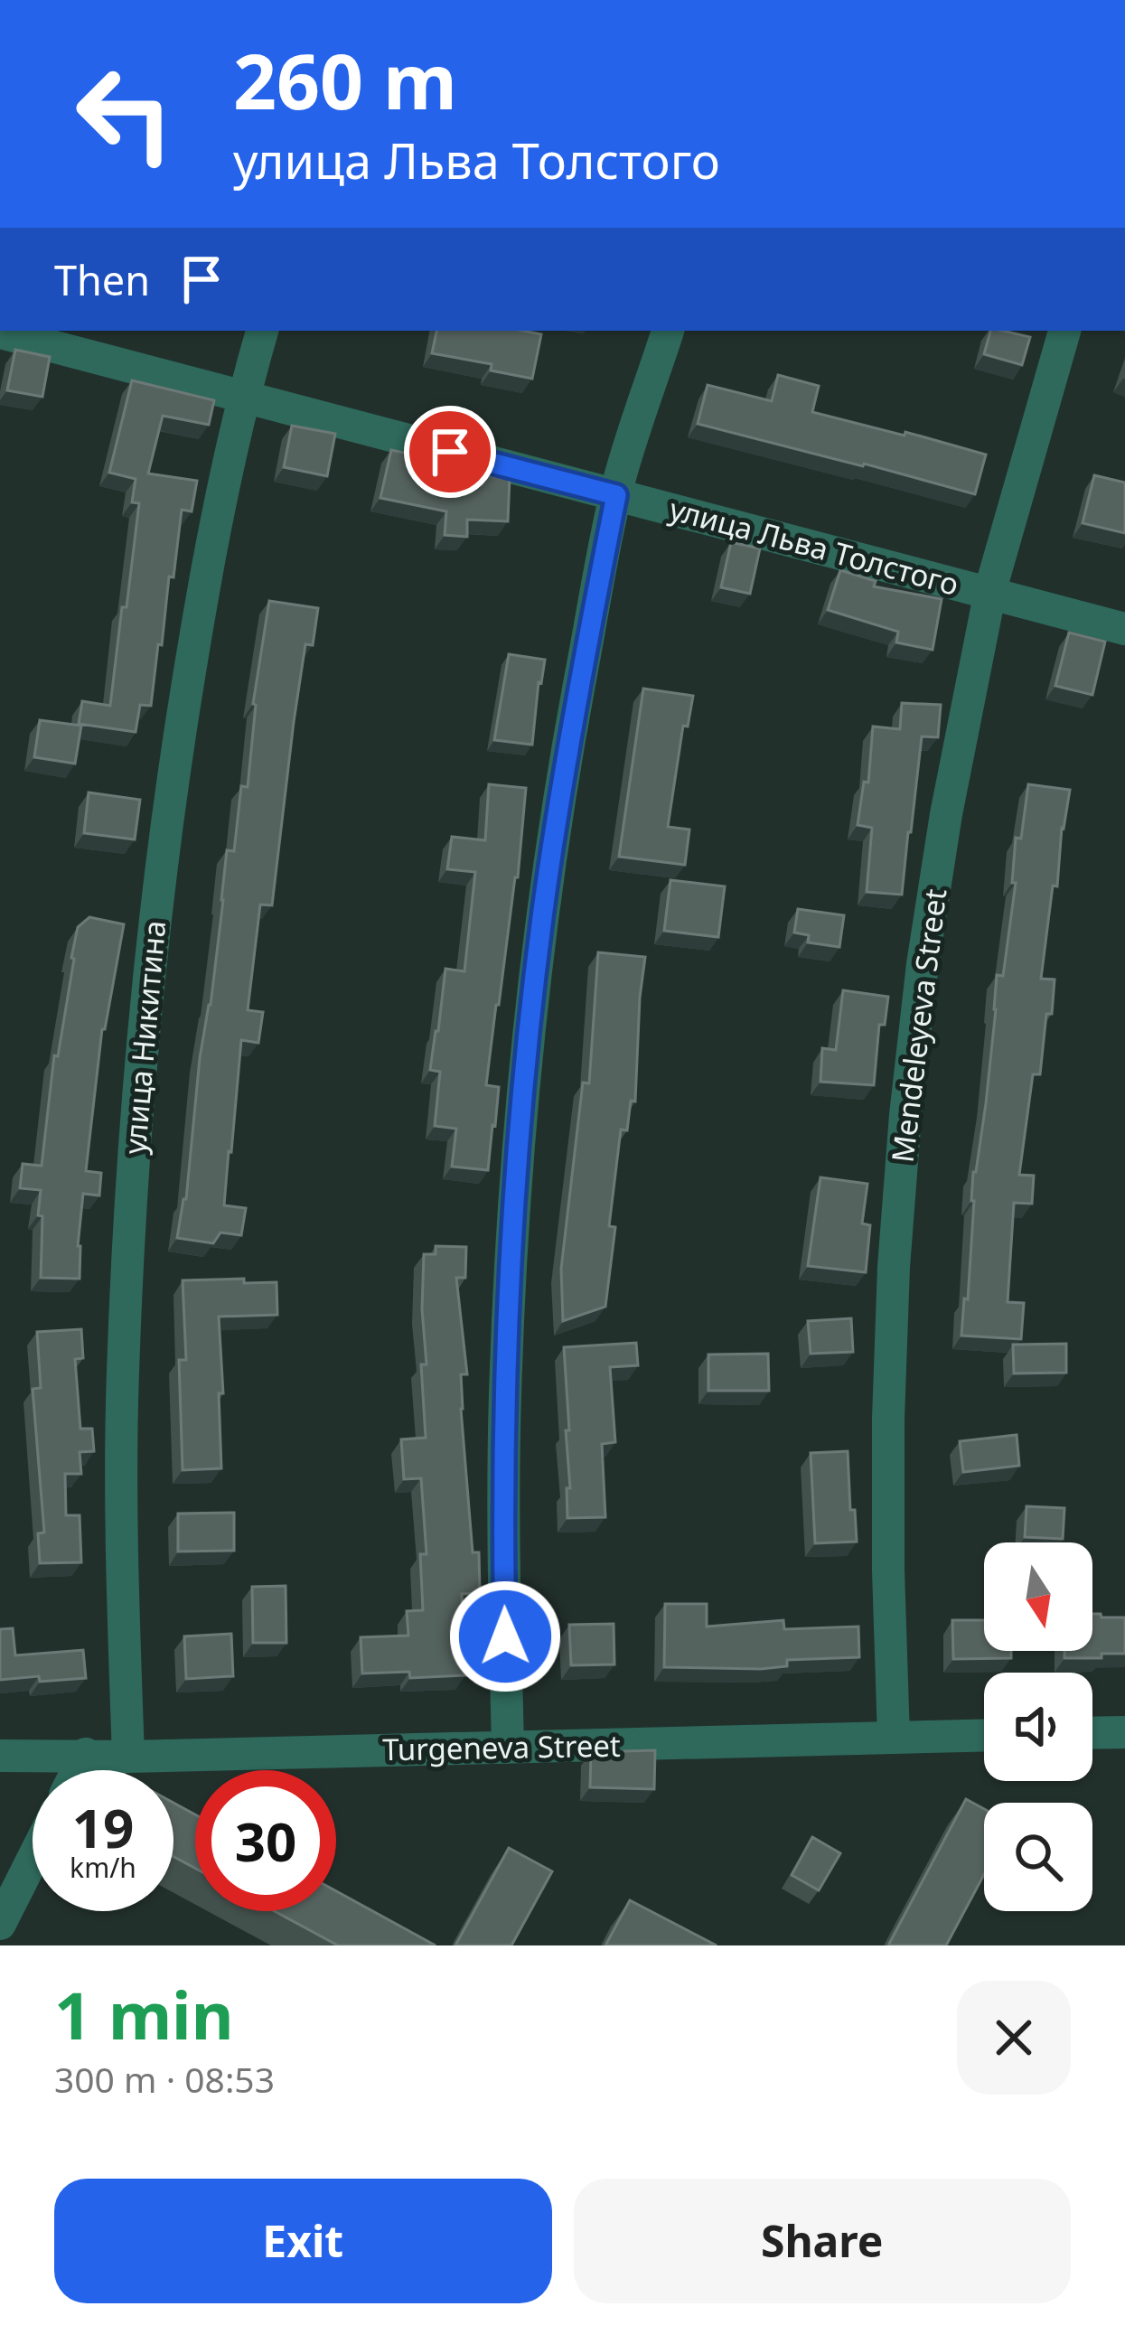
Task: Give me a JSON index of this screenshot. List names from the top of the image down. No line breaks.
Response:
{"streets":{"street":["улица Льва Толстого","Mendeleyeva Street","улица Никитина","Turgeneva Street"]},"crossings":[["улица Льва Толстого","Mendeleyeva Street"],["улица Льва Толстого","улица Никитина"],["Mendeleyeva Street","Turgeneva Street"],["улица Никитина","Turgeneva Street"]],"north":"bottom","page":{"turn":["260 m","улица Льва Толстого"],"then":"Then","speed":"19 km/h","limit":"30","heading":["1 min","300 m · 08:53"],"buttons":["Exit","Share"]}}
